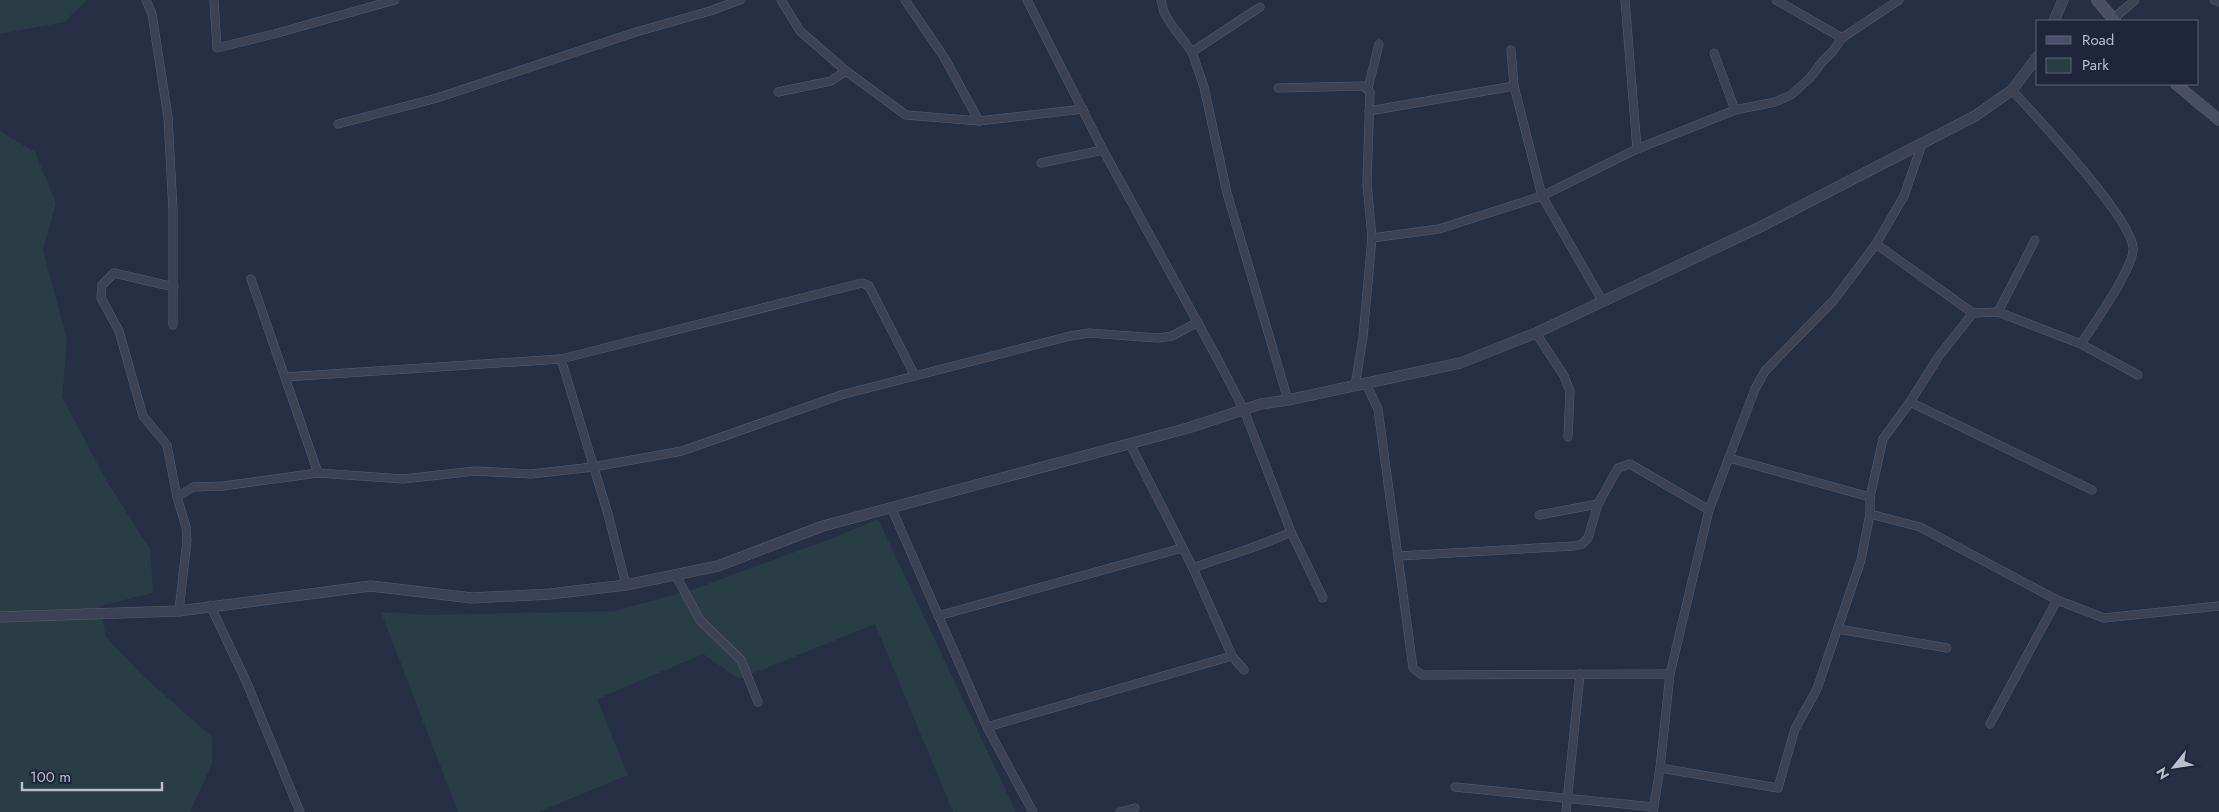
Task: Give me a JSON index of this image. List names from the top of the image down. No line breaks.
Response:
{"legend":["Road","Park"],"scale_bar":"100 m","north":"bottom left"}
